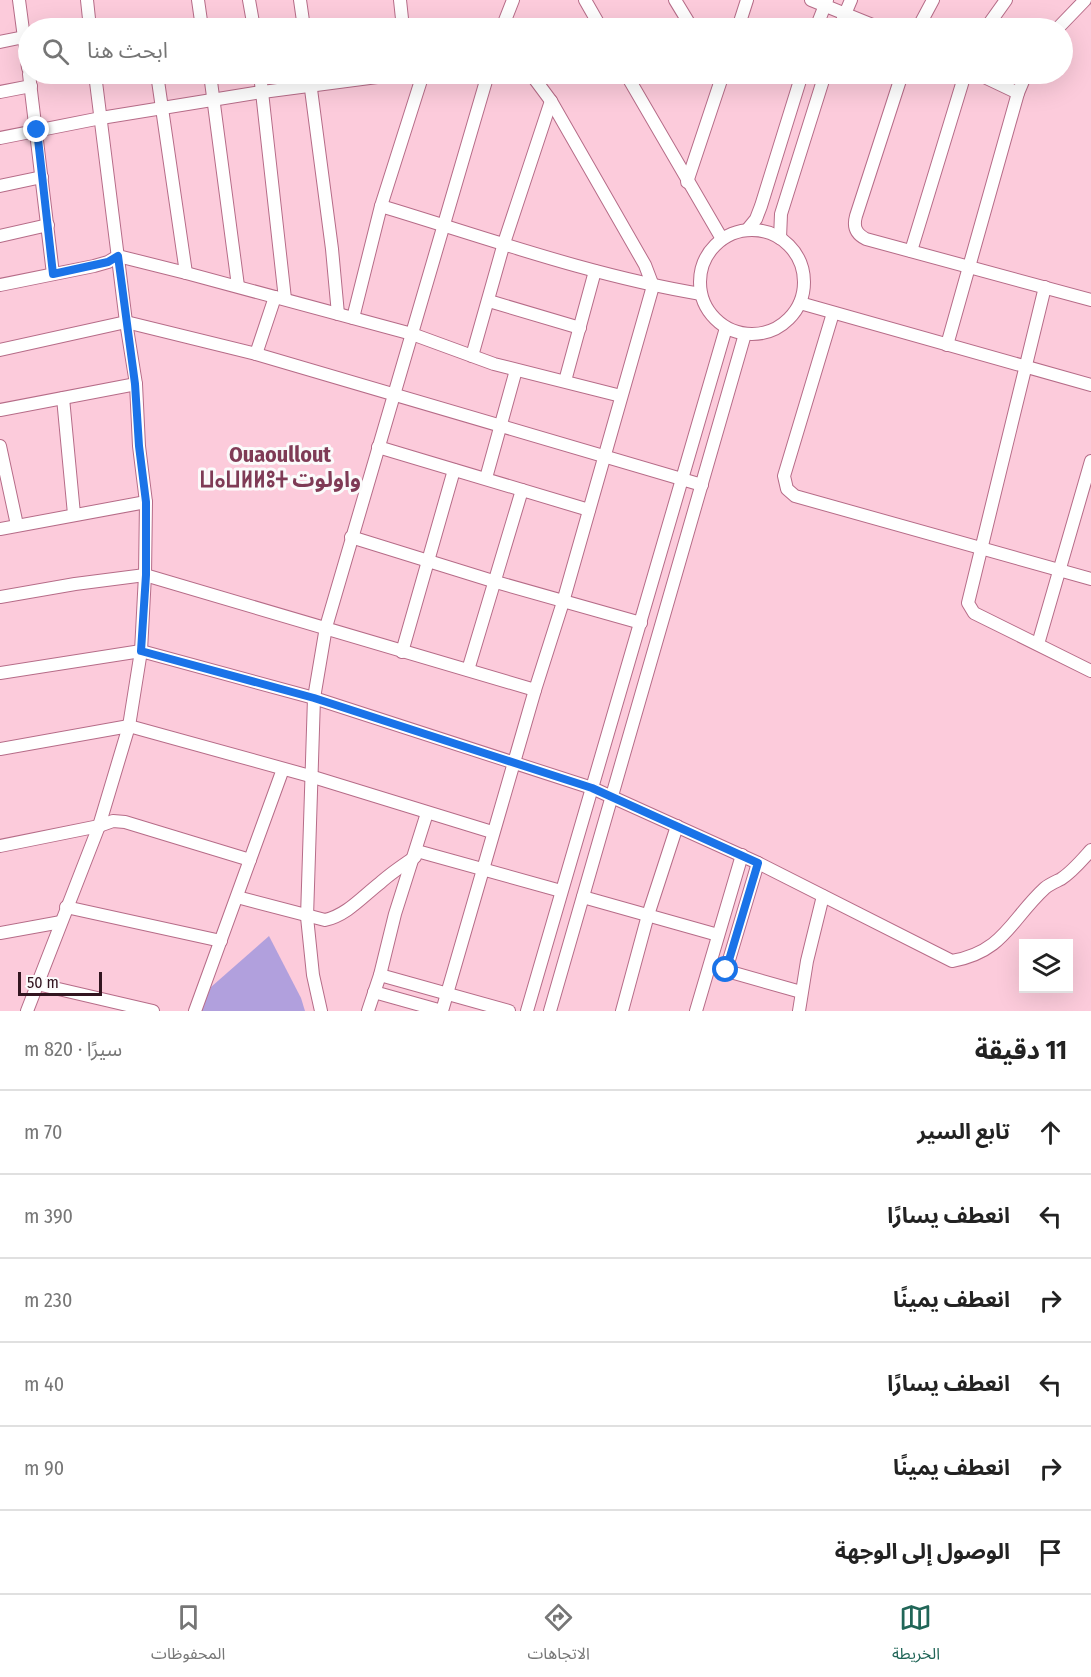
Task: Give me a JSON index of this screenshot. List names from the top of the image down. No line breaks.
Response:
{"districts":["Ouaoullout ⵡⴰⵡⵍⵍⵓⵜ واولوت"],"scale_bar":"50 m","page":{"search":"ابحث هنا","scale":"50 m","heading":["11 دقيقة","سيرًا · 820 m"],"list":[["تابع السير","70 m"],["انعطف يسارًا","390 m"],["انعطف يمينًا","230 m"],["انعطف يسارًا","40 m"],["انعطف يمينًا","90 m"],"الوصول إلى الوجهة"],"nav":["الخريطة","الاتجاهات","المحفوظات"]}}
